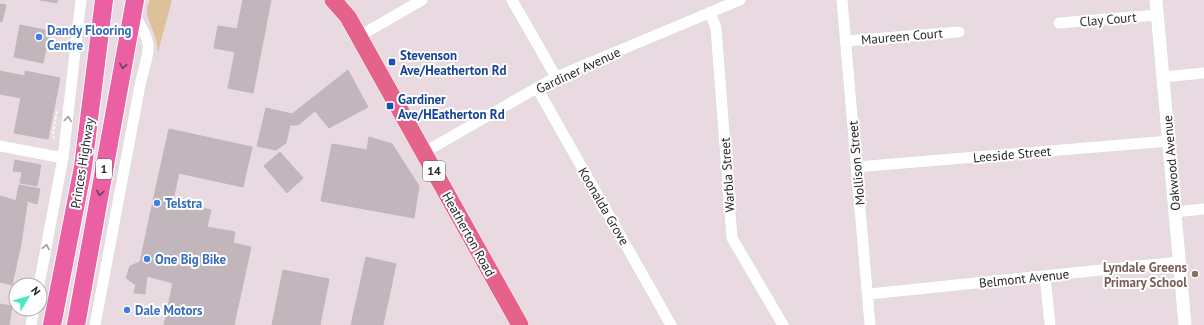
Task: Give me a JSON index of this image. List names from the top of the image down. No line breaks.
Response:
{"streets":{"highway":["Princes Highway","1"],"main road":["14","Heatherton Road"],"street":["Clay Court","Maureen Court","Gardiner Avenue","Leeside Street","Mollison Street","Oakwood Avenue","Warbla Street","Koonalda Grove","Belmont Avenue"]},"crossings":[["Clay Court","Oakwood Avenue"],["Maureen Court","Mollison Street"],["Gardiner Avenue","Warbla Street"],["Gardiner Avenue","Koonalda Grove"],["Gardiner Avenue","Heatherton Road"],["Leeside Street","Mollison Street"],["Leeside Street","Oakwood Avenue"],["Mollison Street","Belmont Avenue"],["Oakwood Avenue","Belmont Avenue"]],"places":{"other":["Dandy Flooring Centre","Telstra","One Big Bike","Lyndale Greens Primary School","Dale Motors"],"transit":["Stevenson Ave/Heatherton Rd","Gardiner Ave/HEatherton Rd"]},"north":"top right"}
